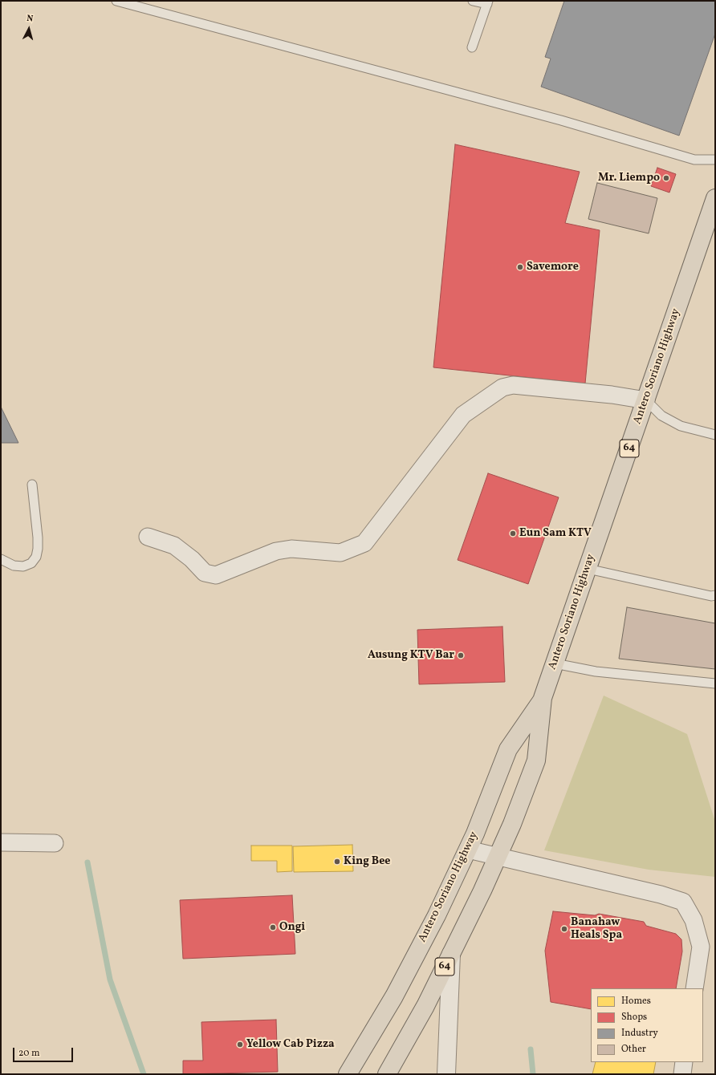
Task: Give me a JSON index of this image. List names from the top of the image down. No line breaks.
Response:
{"streets":{"main road":["Antero Soriano Highway","64"]},"places":["Mr. Liempo","Savemore","Eun Sam KTV","Ausung KTV Bar","King Bee","Ongi","Banahaw Heals Spa","Yellow Cab Pizza"],"legend":["Homes","Shops","Industry","Other"],"scale_bar":"20 m","north":"top"}
